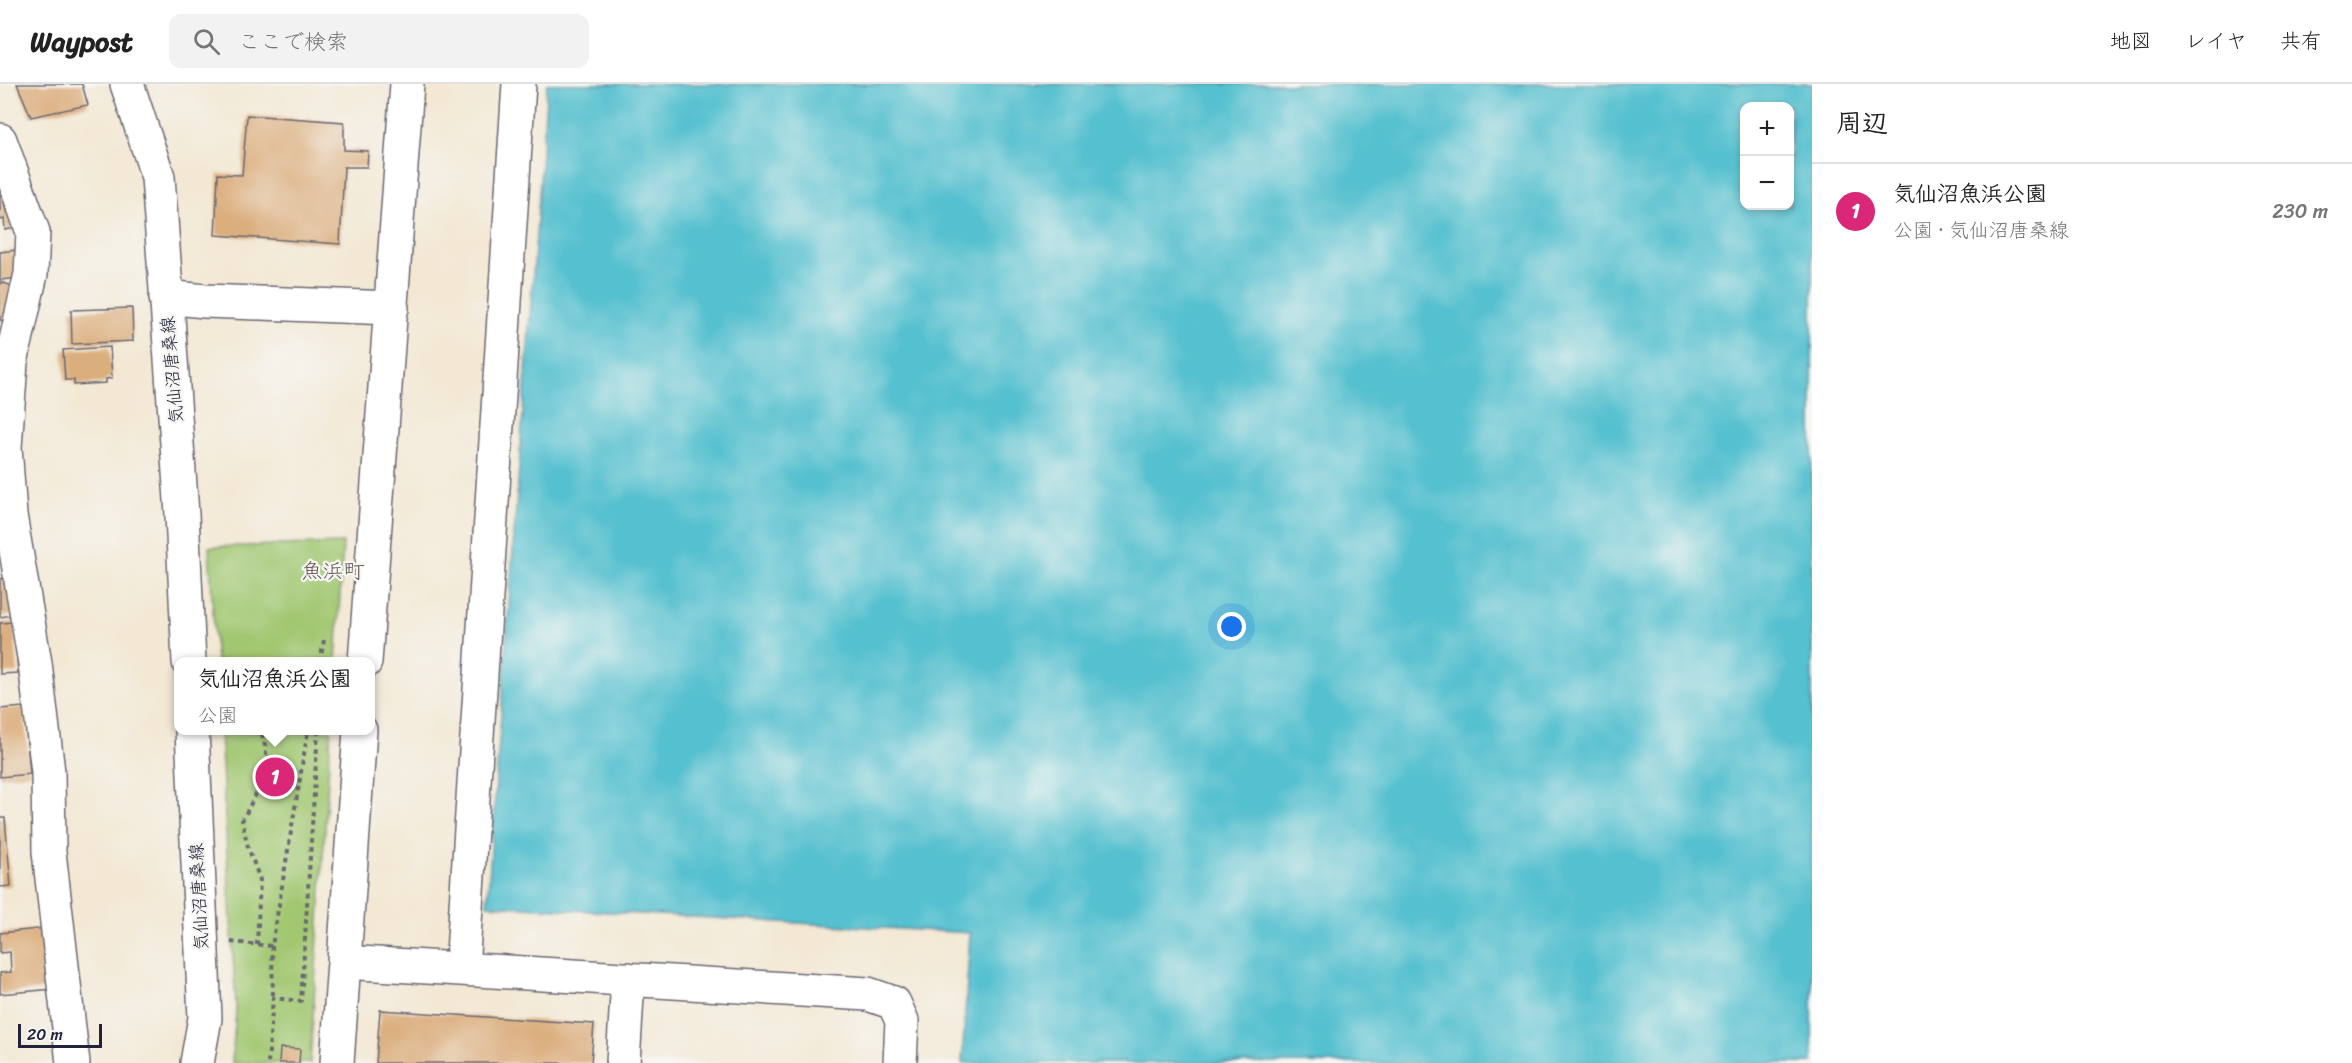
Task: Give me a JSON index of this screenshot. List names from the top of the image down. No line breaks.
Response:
{"streets":{"street":["気仙沼唐桑線"]},"districts":["魚浜町"],"scale_bar":"20 m","page":{"header":"Waypost","search":"ここで検索","nav":["地図","レイヤ","共有"],"heading":"周辺","map_buttons":["+","−"],"list":[{"mark":"1","name":"気仙沼魚浜公園","note":"公園 · 気仙沼唐桑線","value":"230 m"}],"popup":["気仙沼魚浜公園","公園"],"pins":"1","scale":"20 m"}}
